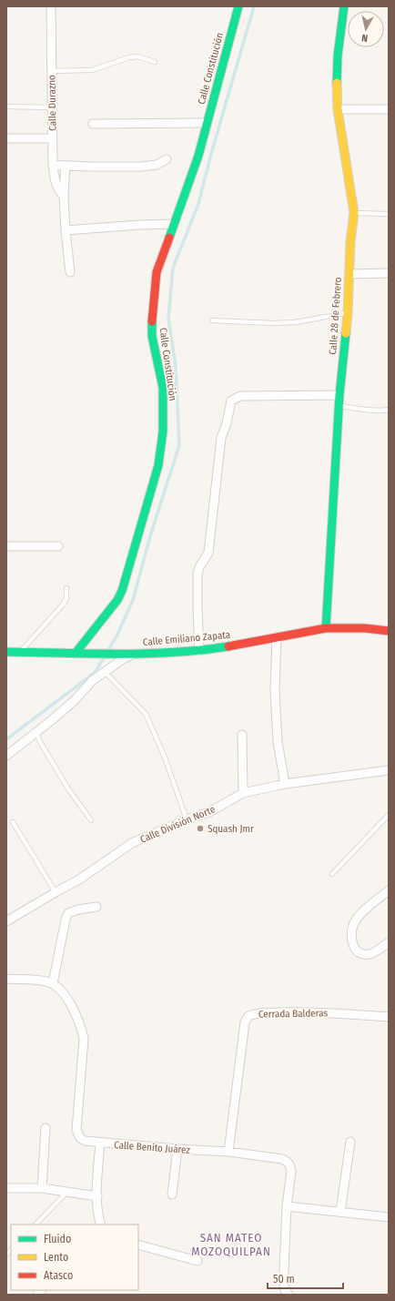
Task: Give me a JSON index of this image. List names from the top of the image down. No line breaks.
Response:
{"streets":{"street":["Calle Constitución","Calle Durazno","Calle 28 de Febrero","Calle Emiliano Zapata","Calle División Norte","Cerrada Balderas","Calle Benito Juárez"]},"crossings":[["Calle Constitución","Calle Emiliano Zapata"],["Calle 28 de Febrero","Calle Emiliano Zapata"],["Cerrada Balderas","Calle Benito Juárez"]],"districts":["SAN MATEO MOZOQUILPAN"],"places":["Squash Jmr"],"legend":["Fluido","Lento","Atasco"],"scale_bar":"50 m","north":"bottom"}
